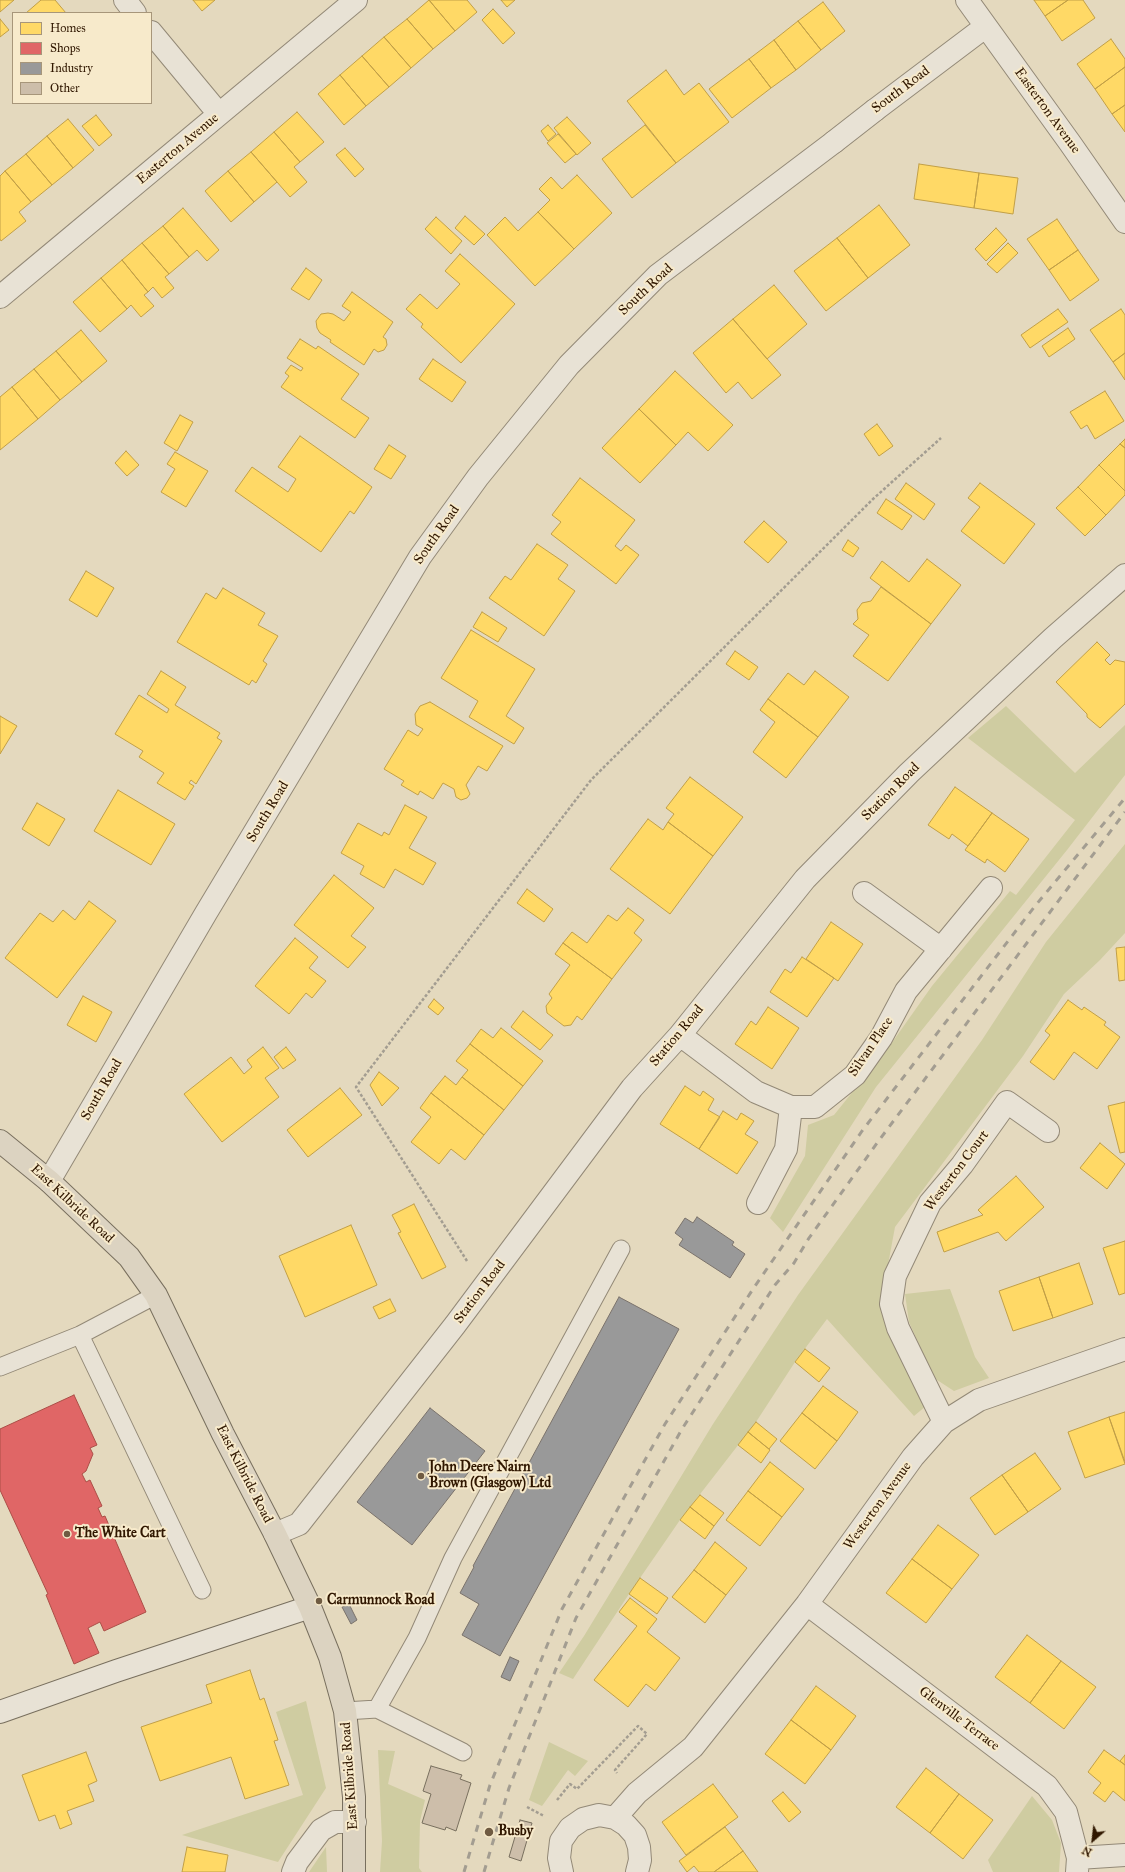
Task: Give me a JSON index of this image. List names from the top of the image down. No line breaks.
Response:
{"streets":{"main road":["East Kilbride Road"],"street":["South Road","Easterton Avenue","Station Road","Silvan Place","Westerton Court","Westerton Avenue","Glenville Terrace"]},"crossings":[["South Road","Easterton Avenue"],["South Road","East Kilbride Road"],["Station Road","Silvan Place"],["Station Road","East Kilbride Road"],["Westerton Court","Westerton Avenue"],["Westerton Avenue","Glenville Terrace"]],"places":["John Deere Nairn Brown (Glasgow) Ltd","The White Cart","Carmunnock Road","Busby"],"legend":["Homes","Shops","Industry","Other"],"north":"bottom left"}
